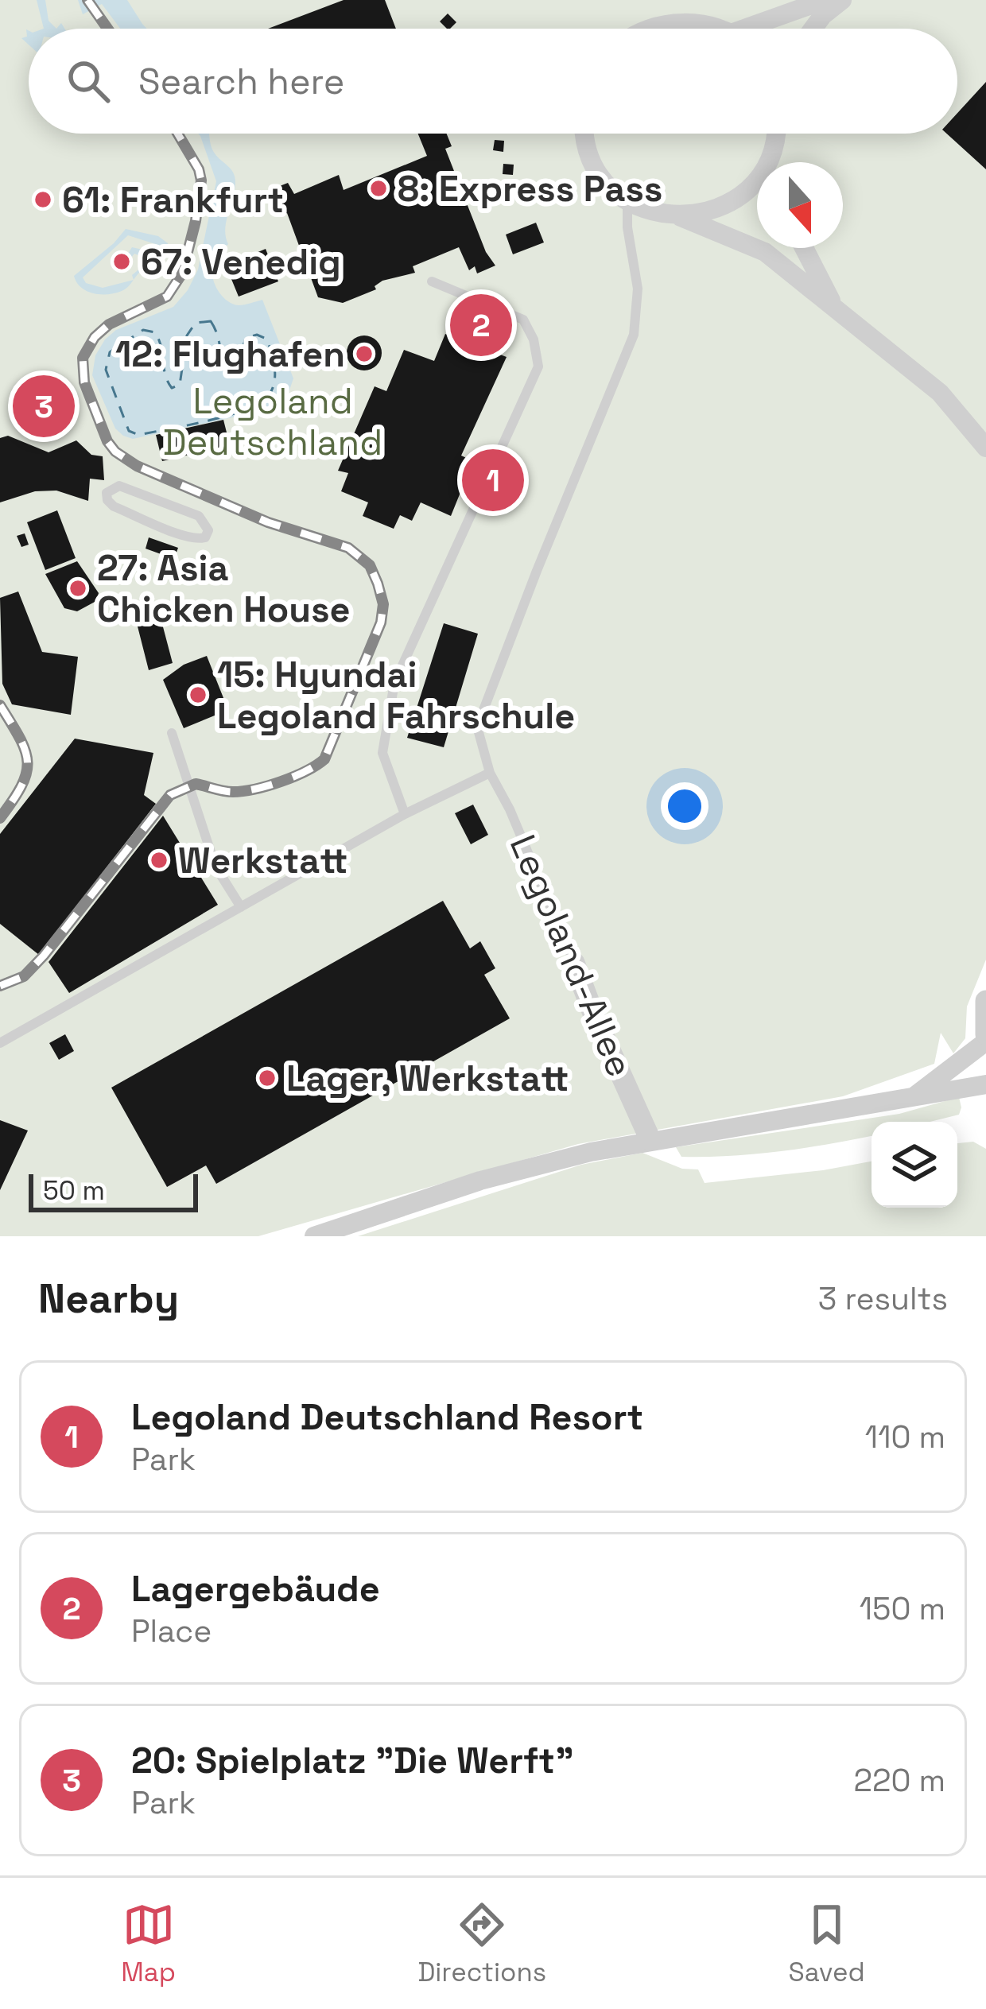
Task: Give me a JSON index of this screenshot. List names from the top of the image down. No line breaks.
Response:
{"streets":{"street":["Legoland-Allee"]},"parks":["Legoland Deutschland"],"places":["8: Express Pass","61: Frankfurt","67: Venedig","12: Flughafen","27: Asia Chicken House","15: Hyundai Legoland Fahrschule","Werkstatt","Lager, Werkstatt"],"scale_bar":"50 m","north":"bottom","page":{"search":"Search here","pins":["2","3","1"],"scale":"50 m","heading":["Nearby","3 results"],"list":[{"mark":"1","name":"Legoland Deutschland Resort","note":"Park","value":"110 m"},{"mark":"2","name":"Lagergebäude","note":"Place","value":"150 m"},{"mark":"3","name":"20: Spielplatz \"Die Werft\"","note":"Park","value":"220 m"}],"nav":["Map","Directions","Saved"]}}
